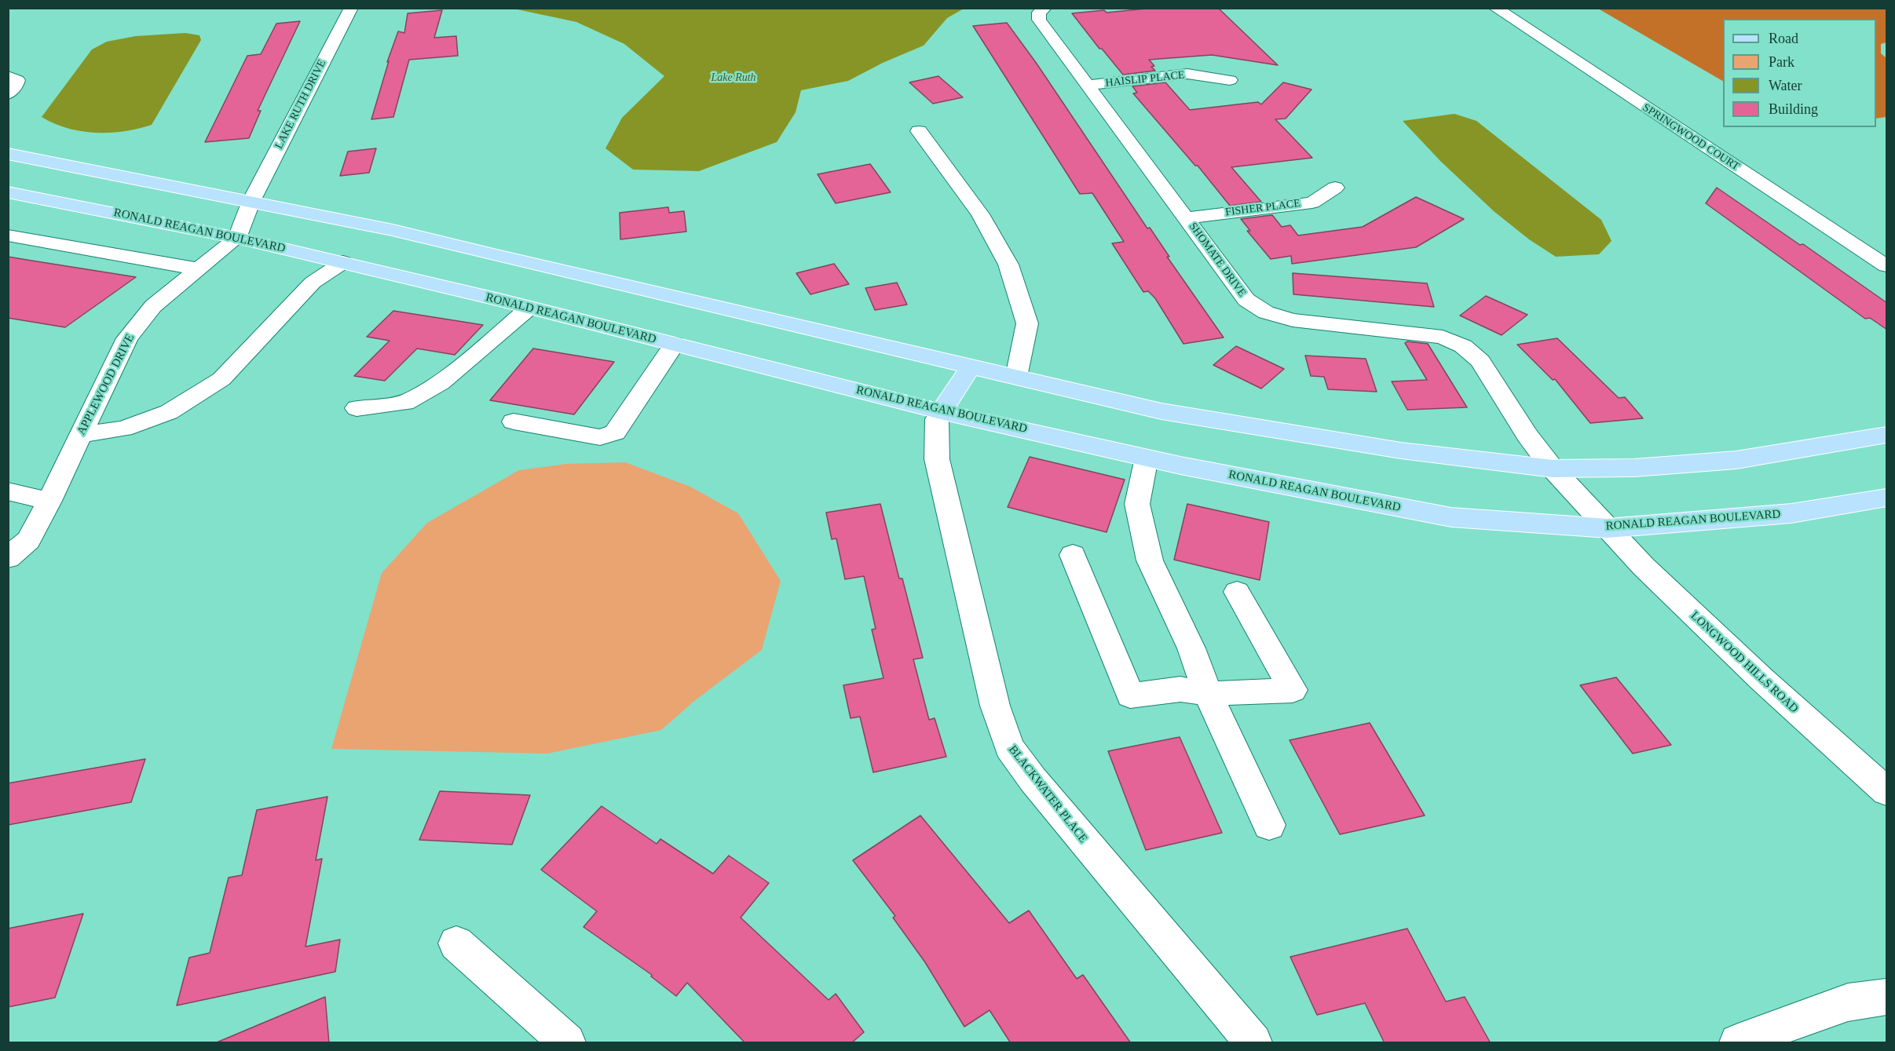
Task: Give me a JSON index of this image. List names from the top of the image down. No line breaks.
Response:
{"streets":{"main road":["RONALD REAGAN BOULEVARD"],"street":["HAISLIP PLACE","LAKE RUTH DRIVE","SPRINGWOOD COURT","FISHER PLACE","SHOMATE DRIVE","APPLEWOOD DRIVE","LONGWOOD HILLS ROAD","BLACKWATER PLACE"]},"crossings":[["HAISLIP PLACE","SHOMATE DRIVE"],["LAKE RUTH DRIVE","RONALD REAGAN BOULEVARD"],["LAKE RUTH DRIVE","APPLEWOOD DRIVE"],["FISHER PLACE","SHOMATE DRIVE"],["RONALD REAGAN BOULEVARD","SHOMATE DRIVE"],["RONALD REAGAN BOULEVARD","APPLEWOOD DRIVE"],["RONALD REAGAN BOULEVARD","LONGWOOD HILLS ROAD"],["RONALD REAGAN BOULEVARD","BLACKWATER PLACE"],["SHOMATE DRIVE","LONGWOOD HILLS ROAD"]],"water":["Lake Ruth"],"legend":["Road","Park","Water","Building"]}
